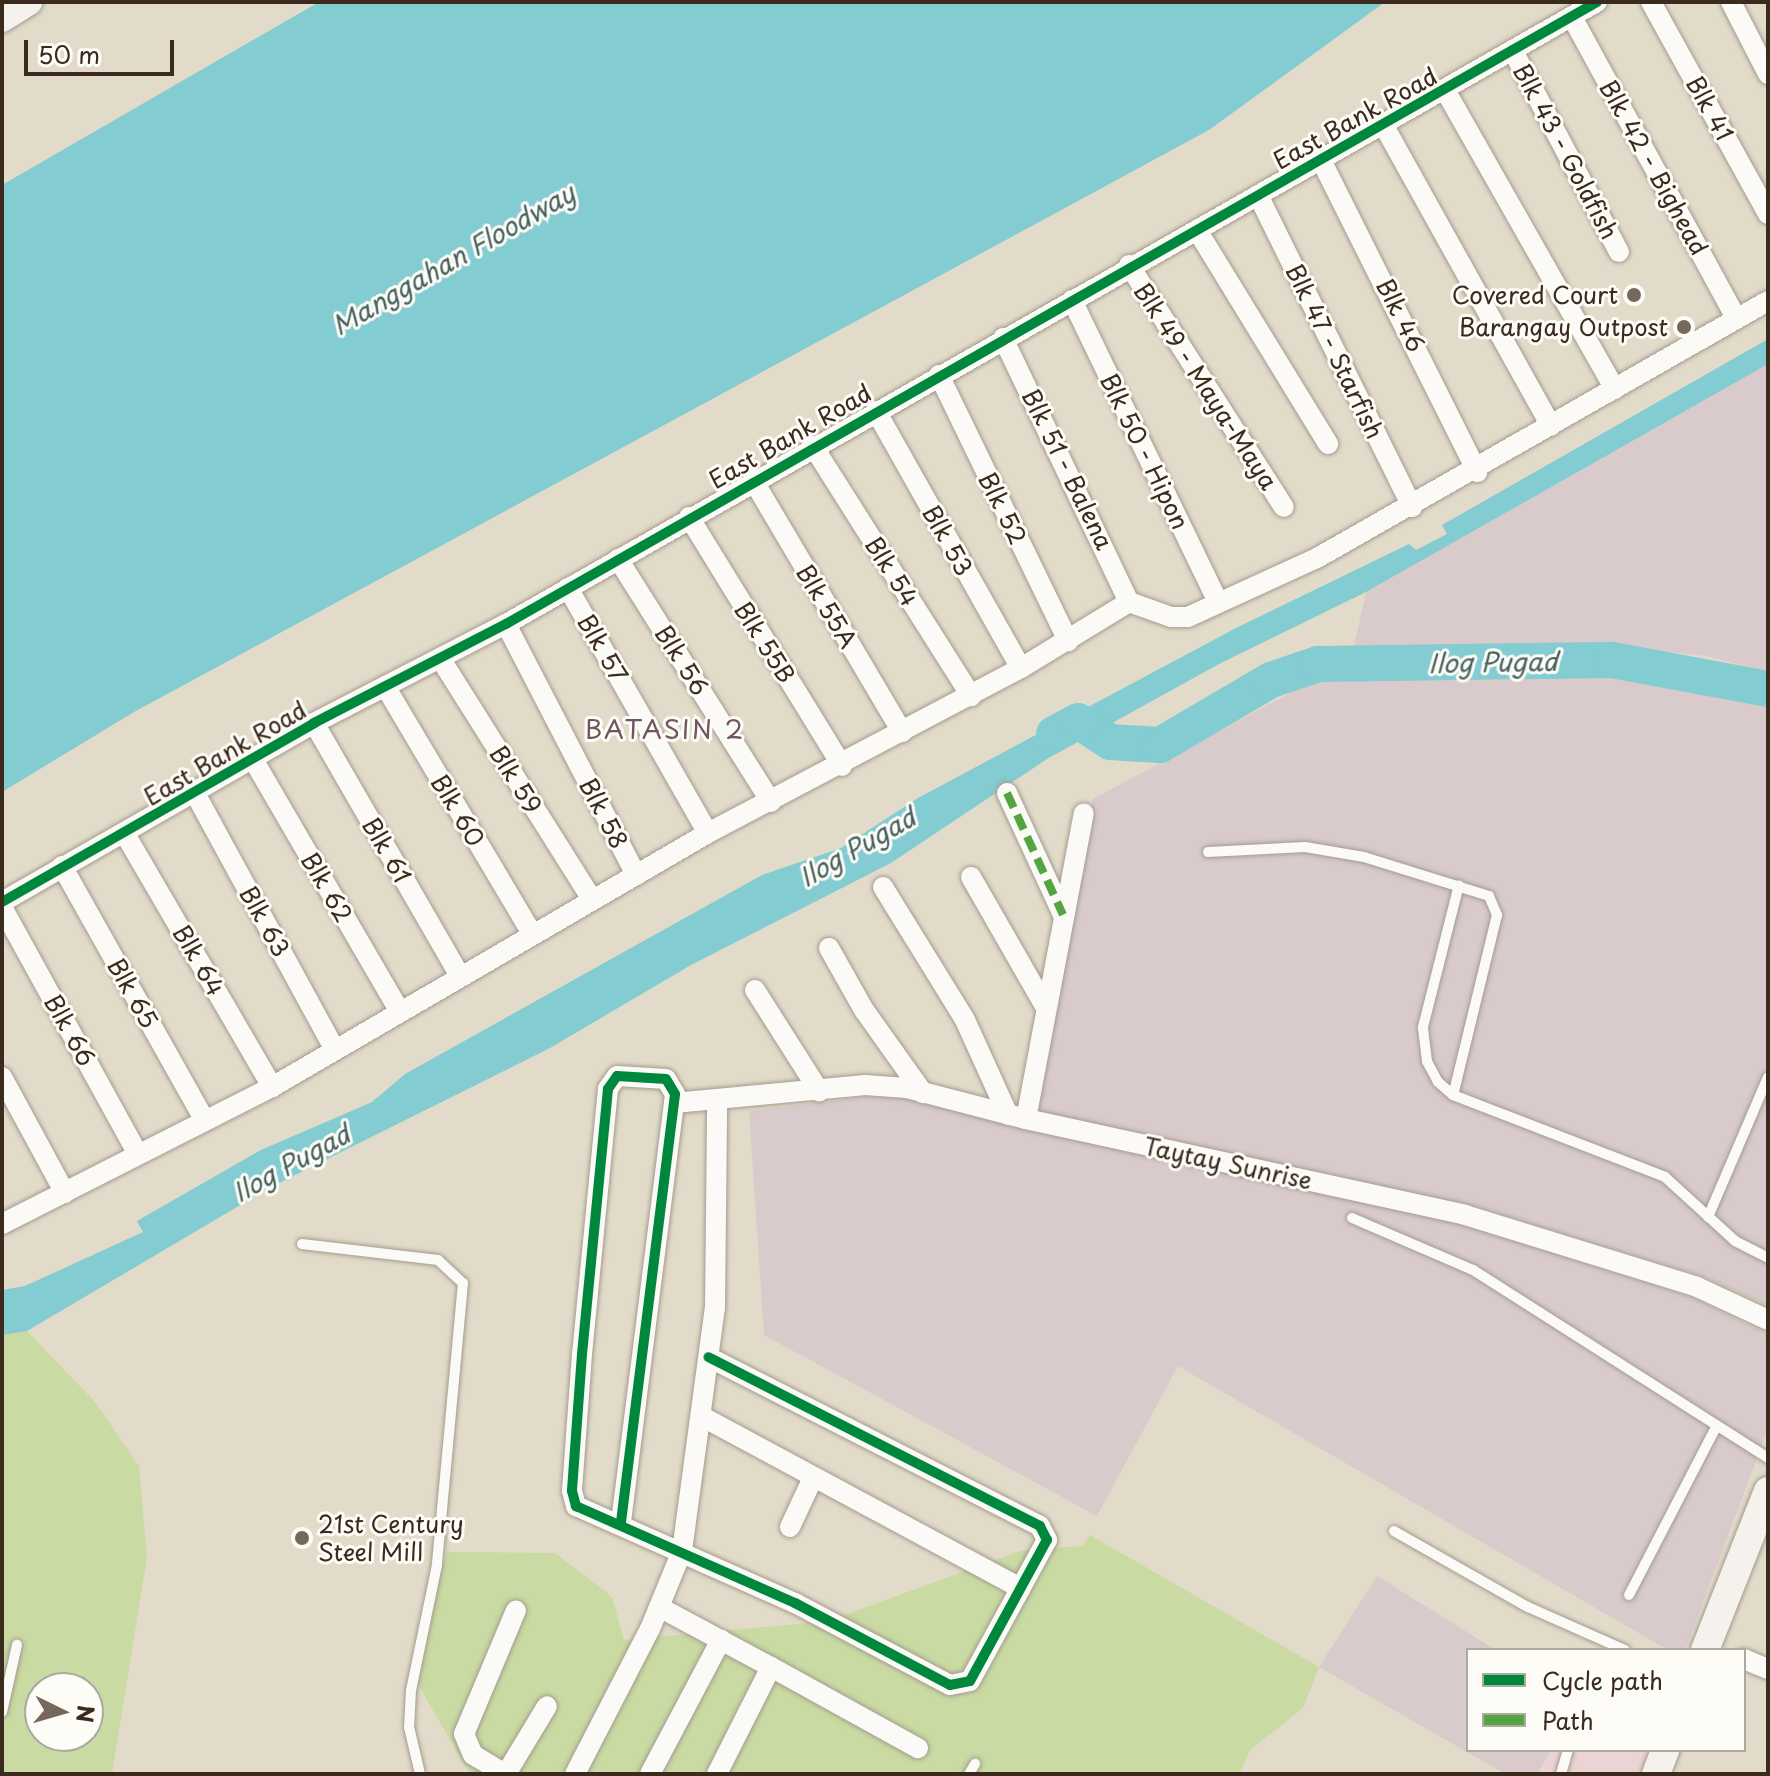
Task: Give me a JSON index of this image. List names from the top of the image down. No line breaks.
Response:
{"streets":{"street":["Blk 41","East Bank Road","Blk 43 - Goldfish","Blk 42 - Bighead","Blk 46","Blk 47 - Starfish","Blk 49 - Maya-Maya","Blk 50 - Hipon","Blk 51 - Balena","Blk 52","Blk 53","Blk 54","Blk 55A","Blk 55B","Blk 57","Blk 56","Blk 59","Blk 60","Blk 58","Blk 61","Blk 62","Blk 63","Blk 64","Blk 65","Blk 66","Taytay Sunrise"]},"crossings":[["East Bank Road","Blk 43 - Goldfish"],["East Bank Road","Blk 42 - Bighead"],["East Bank Road","Blk 46"],["East Bank Road","Blk 47 - Starfish"],["East Bank Road","Blk 49 - Maya-Maya"],["East Bank Road","Blk 50 - Hipon"],["East Bank Road","Blk 51 - Balena"],["East Bank Road","Blk 52"],["East Bank Road","Blk 53"],["East Bank Road","Blk 54"],["East Bank Road","Blk 55A"],["East Bank Road","Blk 55B"],["East Bank Road","Blk 57"],["East Bank Road","Blk 56"],["East Bank Road","Blk 59"],["East Bank Road","Blk 60"],["East Bank Road","Blk 58"],["East Bank Road","Blk 61"],["East Bank Road","Blk 62"],["East Bank Road","Blk 63"],["East Bank Road","Blk 64"],["East Bank Road","Blk 65"],["East Bank Road","Blk 66"]],"districts":["BATASIN 2"],"water":["Manggahan Floodway","Ilog Pugad"],"places":["Covered Court","Barangay Outpost","21st Century Steel Mill"],"legend":["Cycle path","Path"],"scale_bar":"50 m","north":"right"}
